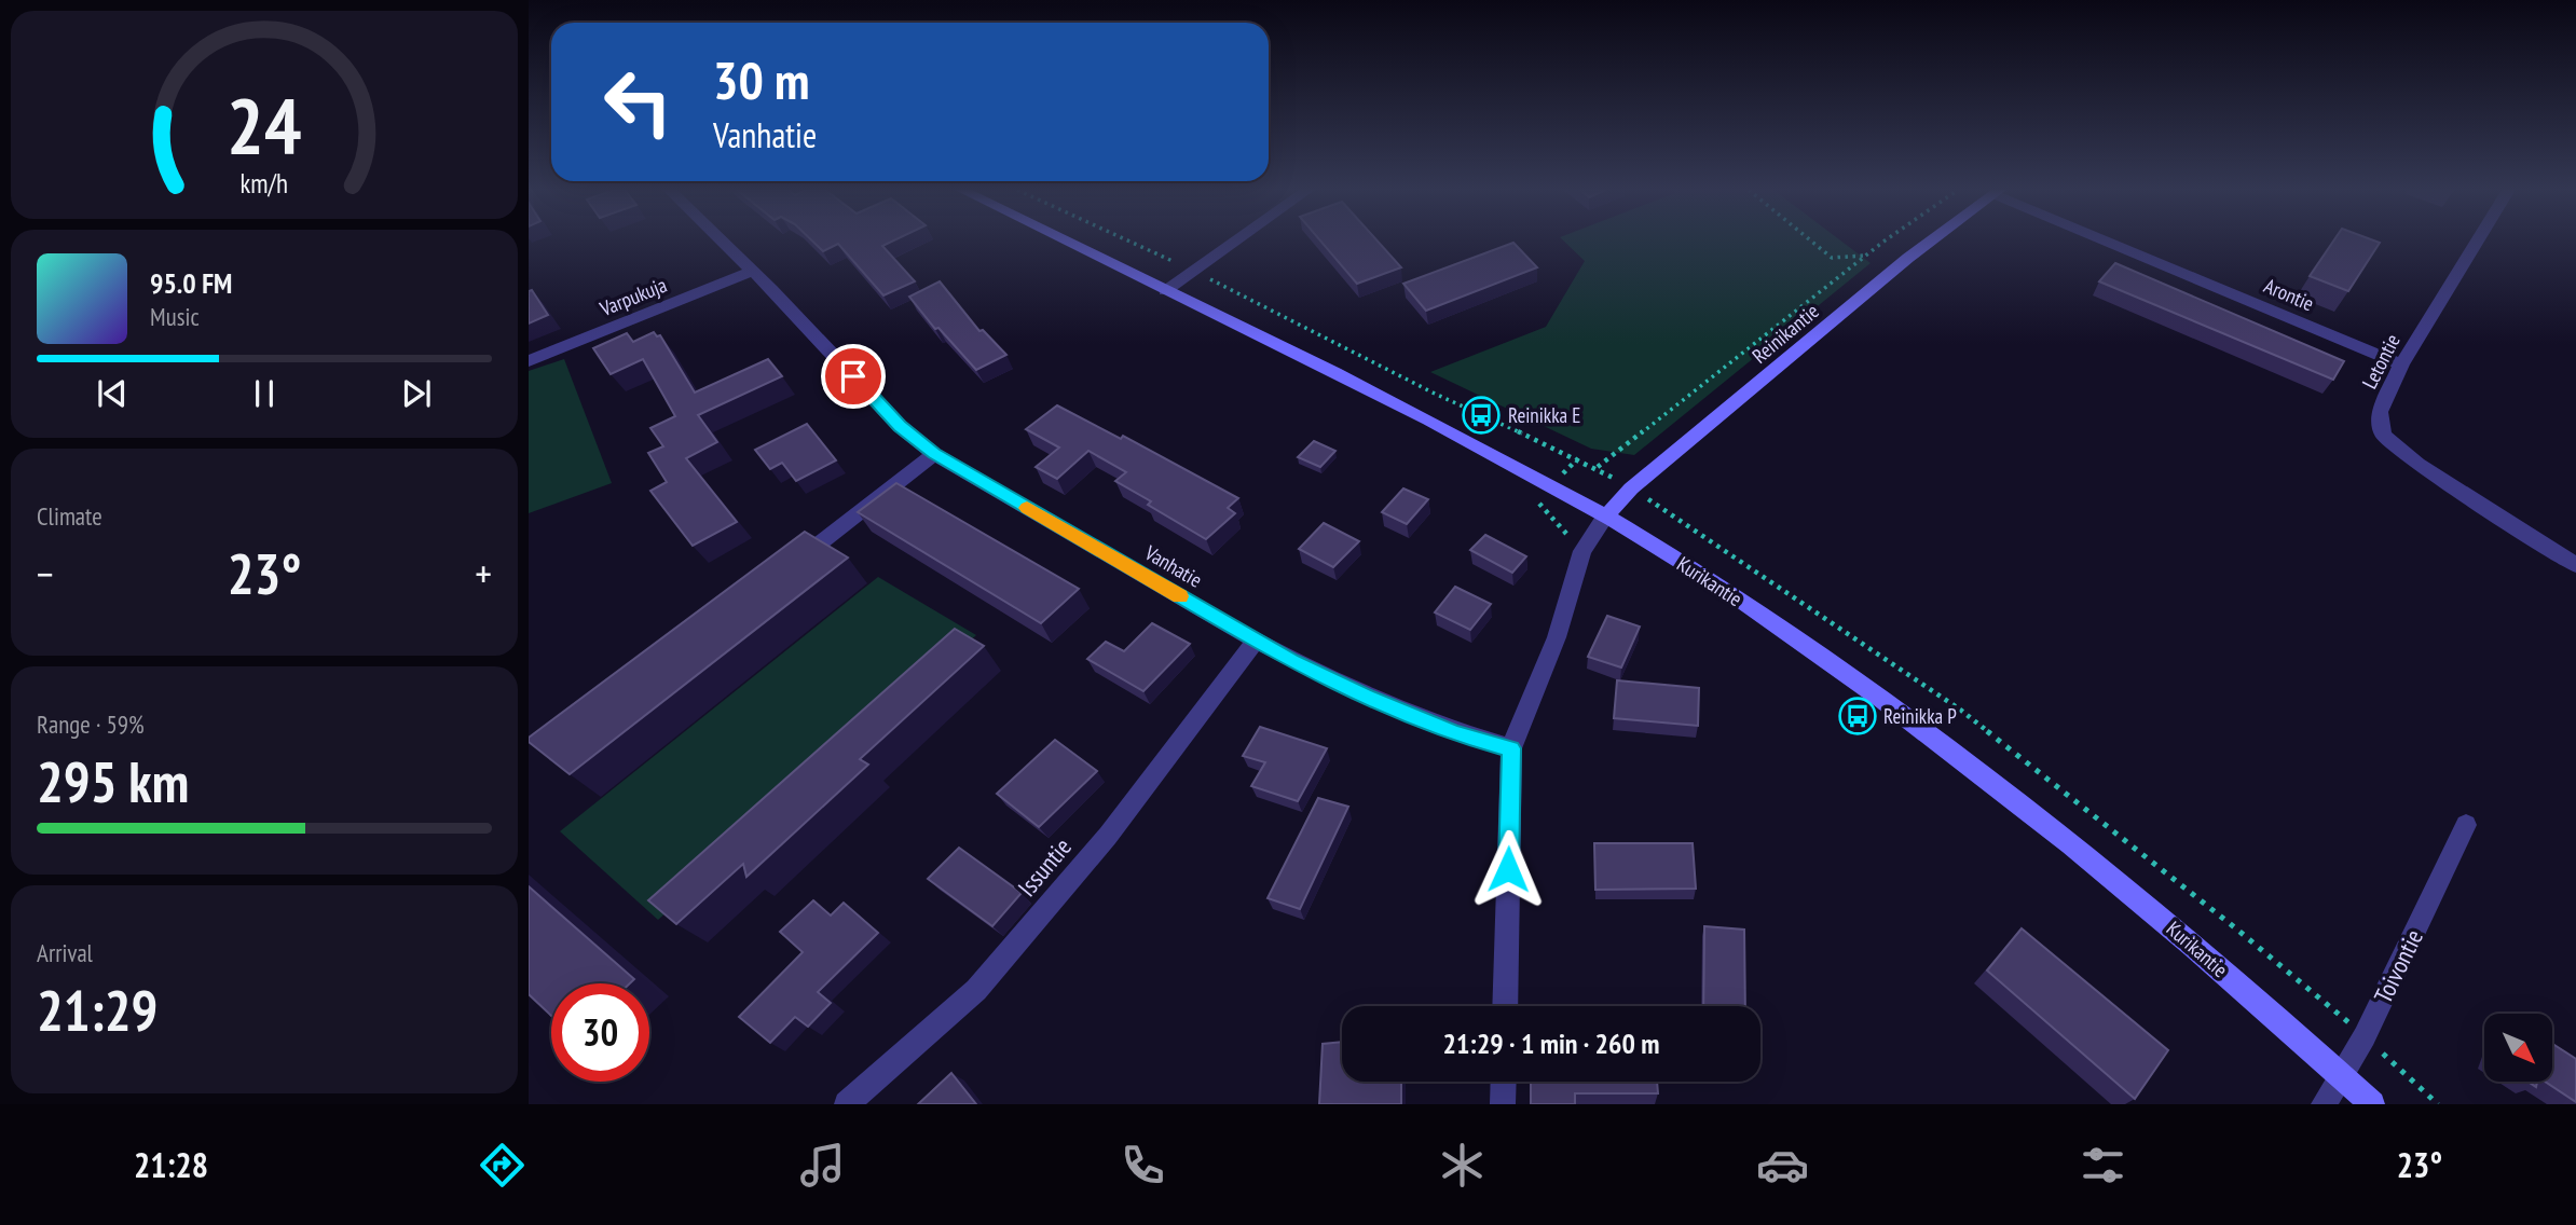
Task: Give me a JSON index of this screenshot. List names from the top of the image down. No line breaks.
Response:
{"streets":{"street":["Arontie","Varpukuja","Reinikantie","Letontie","Vanhatie","Kurikantie","Issuntie","Toivontie"]},"crossings":[["Arontie","Letontie"],["Varpukuja","Vanhatie"],["Reinikantie","Kurikantie"],["Vanhatie","Issuntie"],["Kurikantie","Toivontie"]],"places":{"bus stop":["Reinikka E","Reinikka P"]},"north":"bottom right","page":{"turn":["30 m","Vanhatie"],"song":["95.0 FM","Music"],"tile":["Climate",["Range · 59%","295 km"],["Arrival","21:29"]],"heat":["−","23°","+"],"limit":"30","trip":"21:29 · 1 min · 260 m","tabs":["21:28","23°"],"gauge":["24","km/h"]}}
